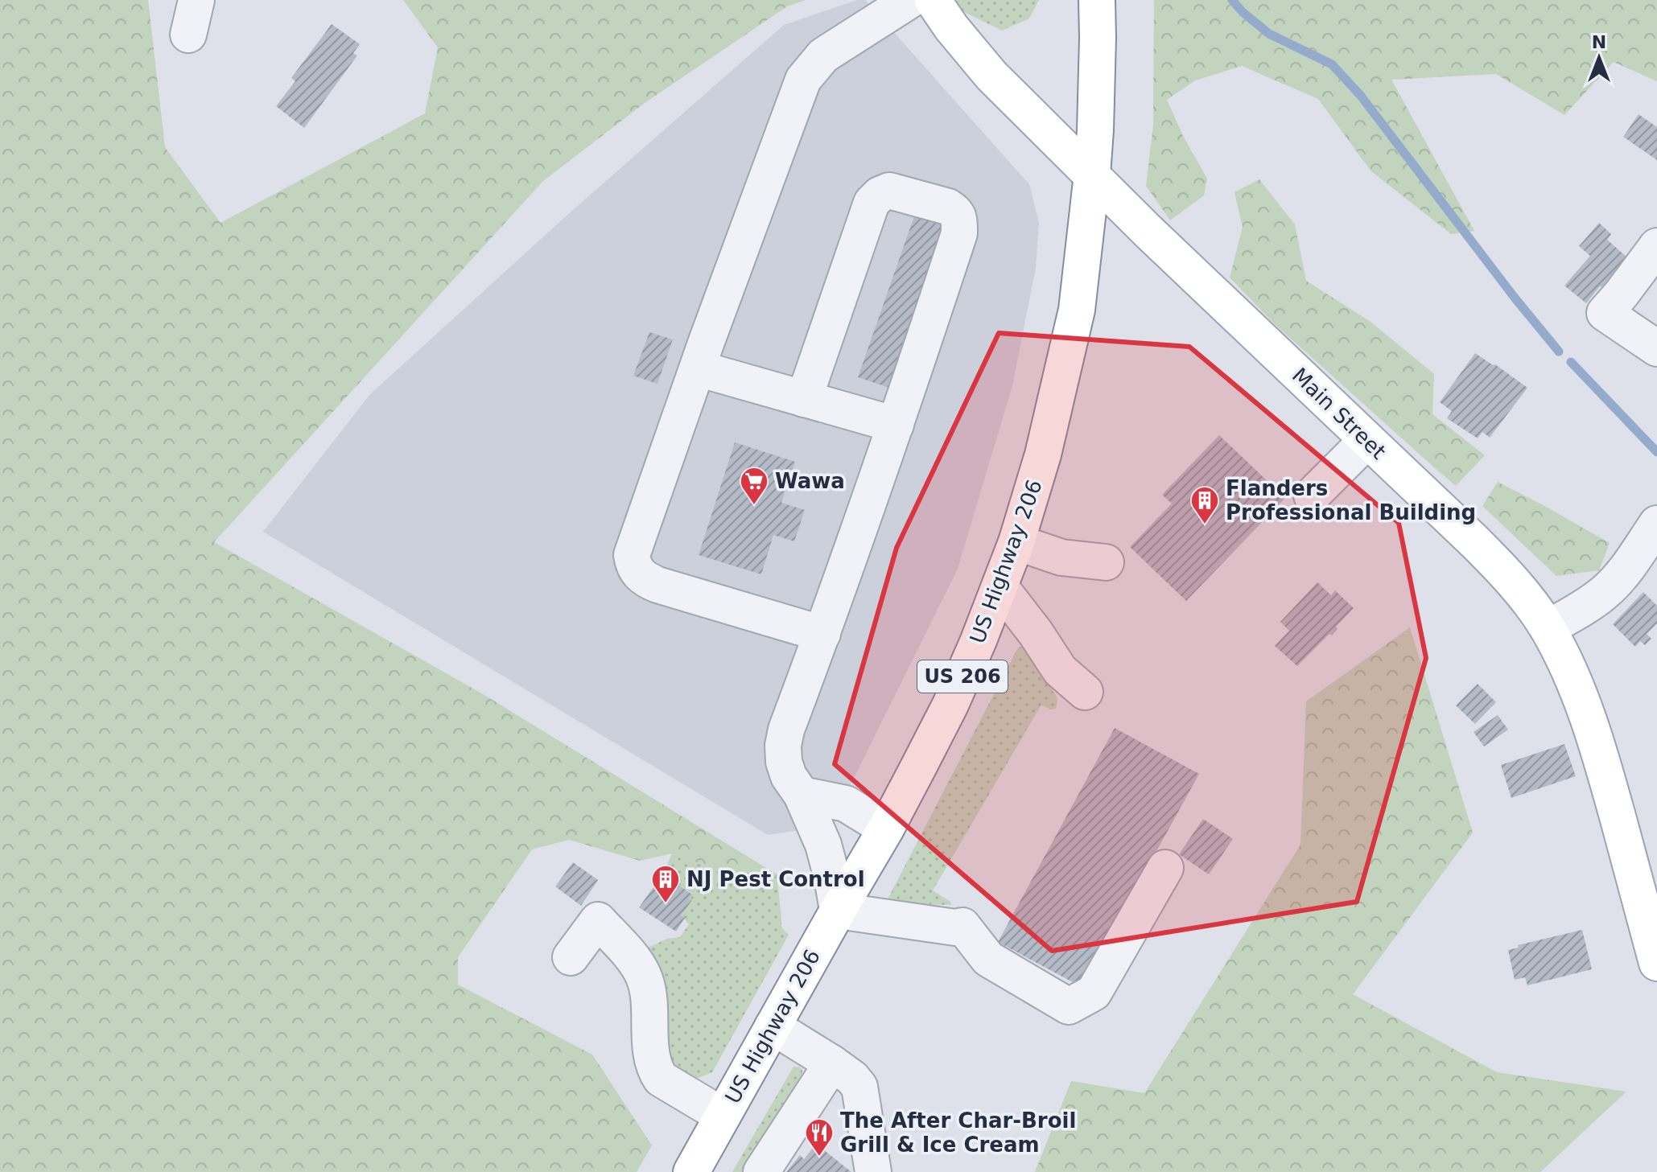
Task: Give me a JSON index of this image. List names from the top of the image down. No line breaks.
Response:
{"streets":{"main road":["Main Street","US Highway 206","US 206"]},"crossings":[["Main Street","US Highway 206"]],"places":{"supermarket":["Wawa"],"building":["Flanders Professional Building","NJ Pest Control"],"restaurant":["The After Char-Broil Grill & Ice Cream"]},"north":"top"}
